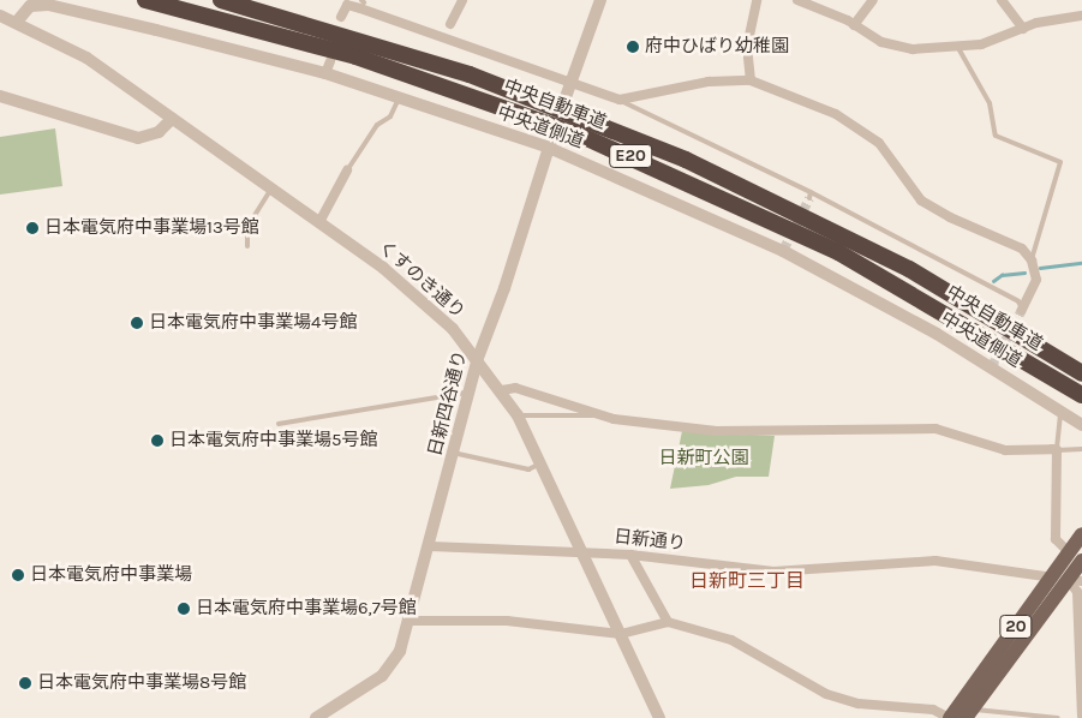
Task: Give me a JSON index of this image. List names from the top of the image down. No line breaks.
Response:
{"streets":{"highway":["中央自動車道","E20"],"main road":["20"],"street":["中央道側道","くすのき通り","日新四谷通り","日新通り"]},"crossings":[["中央道側道","くすのき通り"],["中央道側道","日新四谷通り"],["くすのき通り","日新四谷通り"],["くすのき通り","日新通り"],["日新四谷通り","日新通り"],["日新通り","20"]],"districts":["日新町三丁目"],"parks":["日新町公園"],"places":["府中ひばり幼稚園","日本電気府中事業場13号館","日本電気府中事業場4号館","日本電気府中事業場5号館","日本電気府中事業場","日本電気府中事業場6,7号館","日本電気府中事業場8号館"]}
